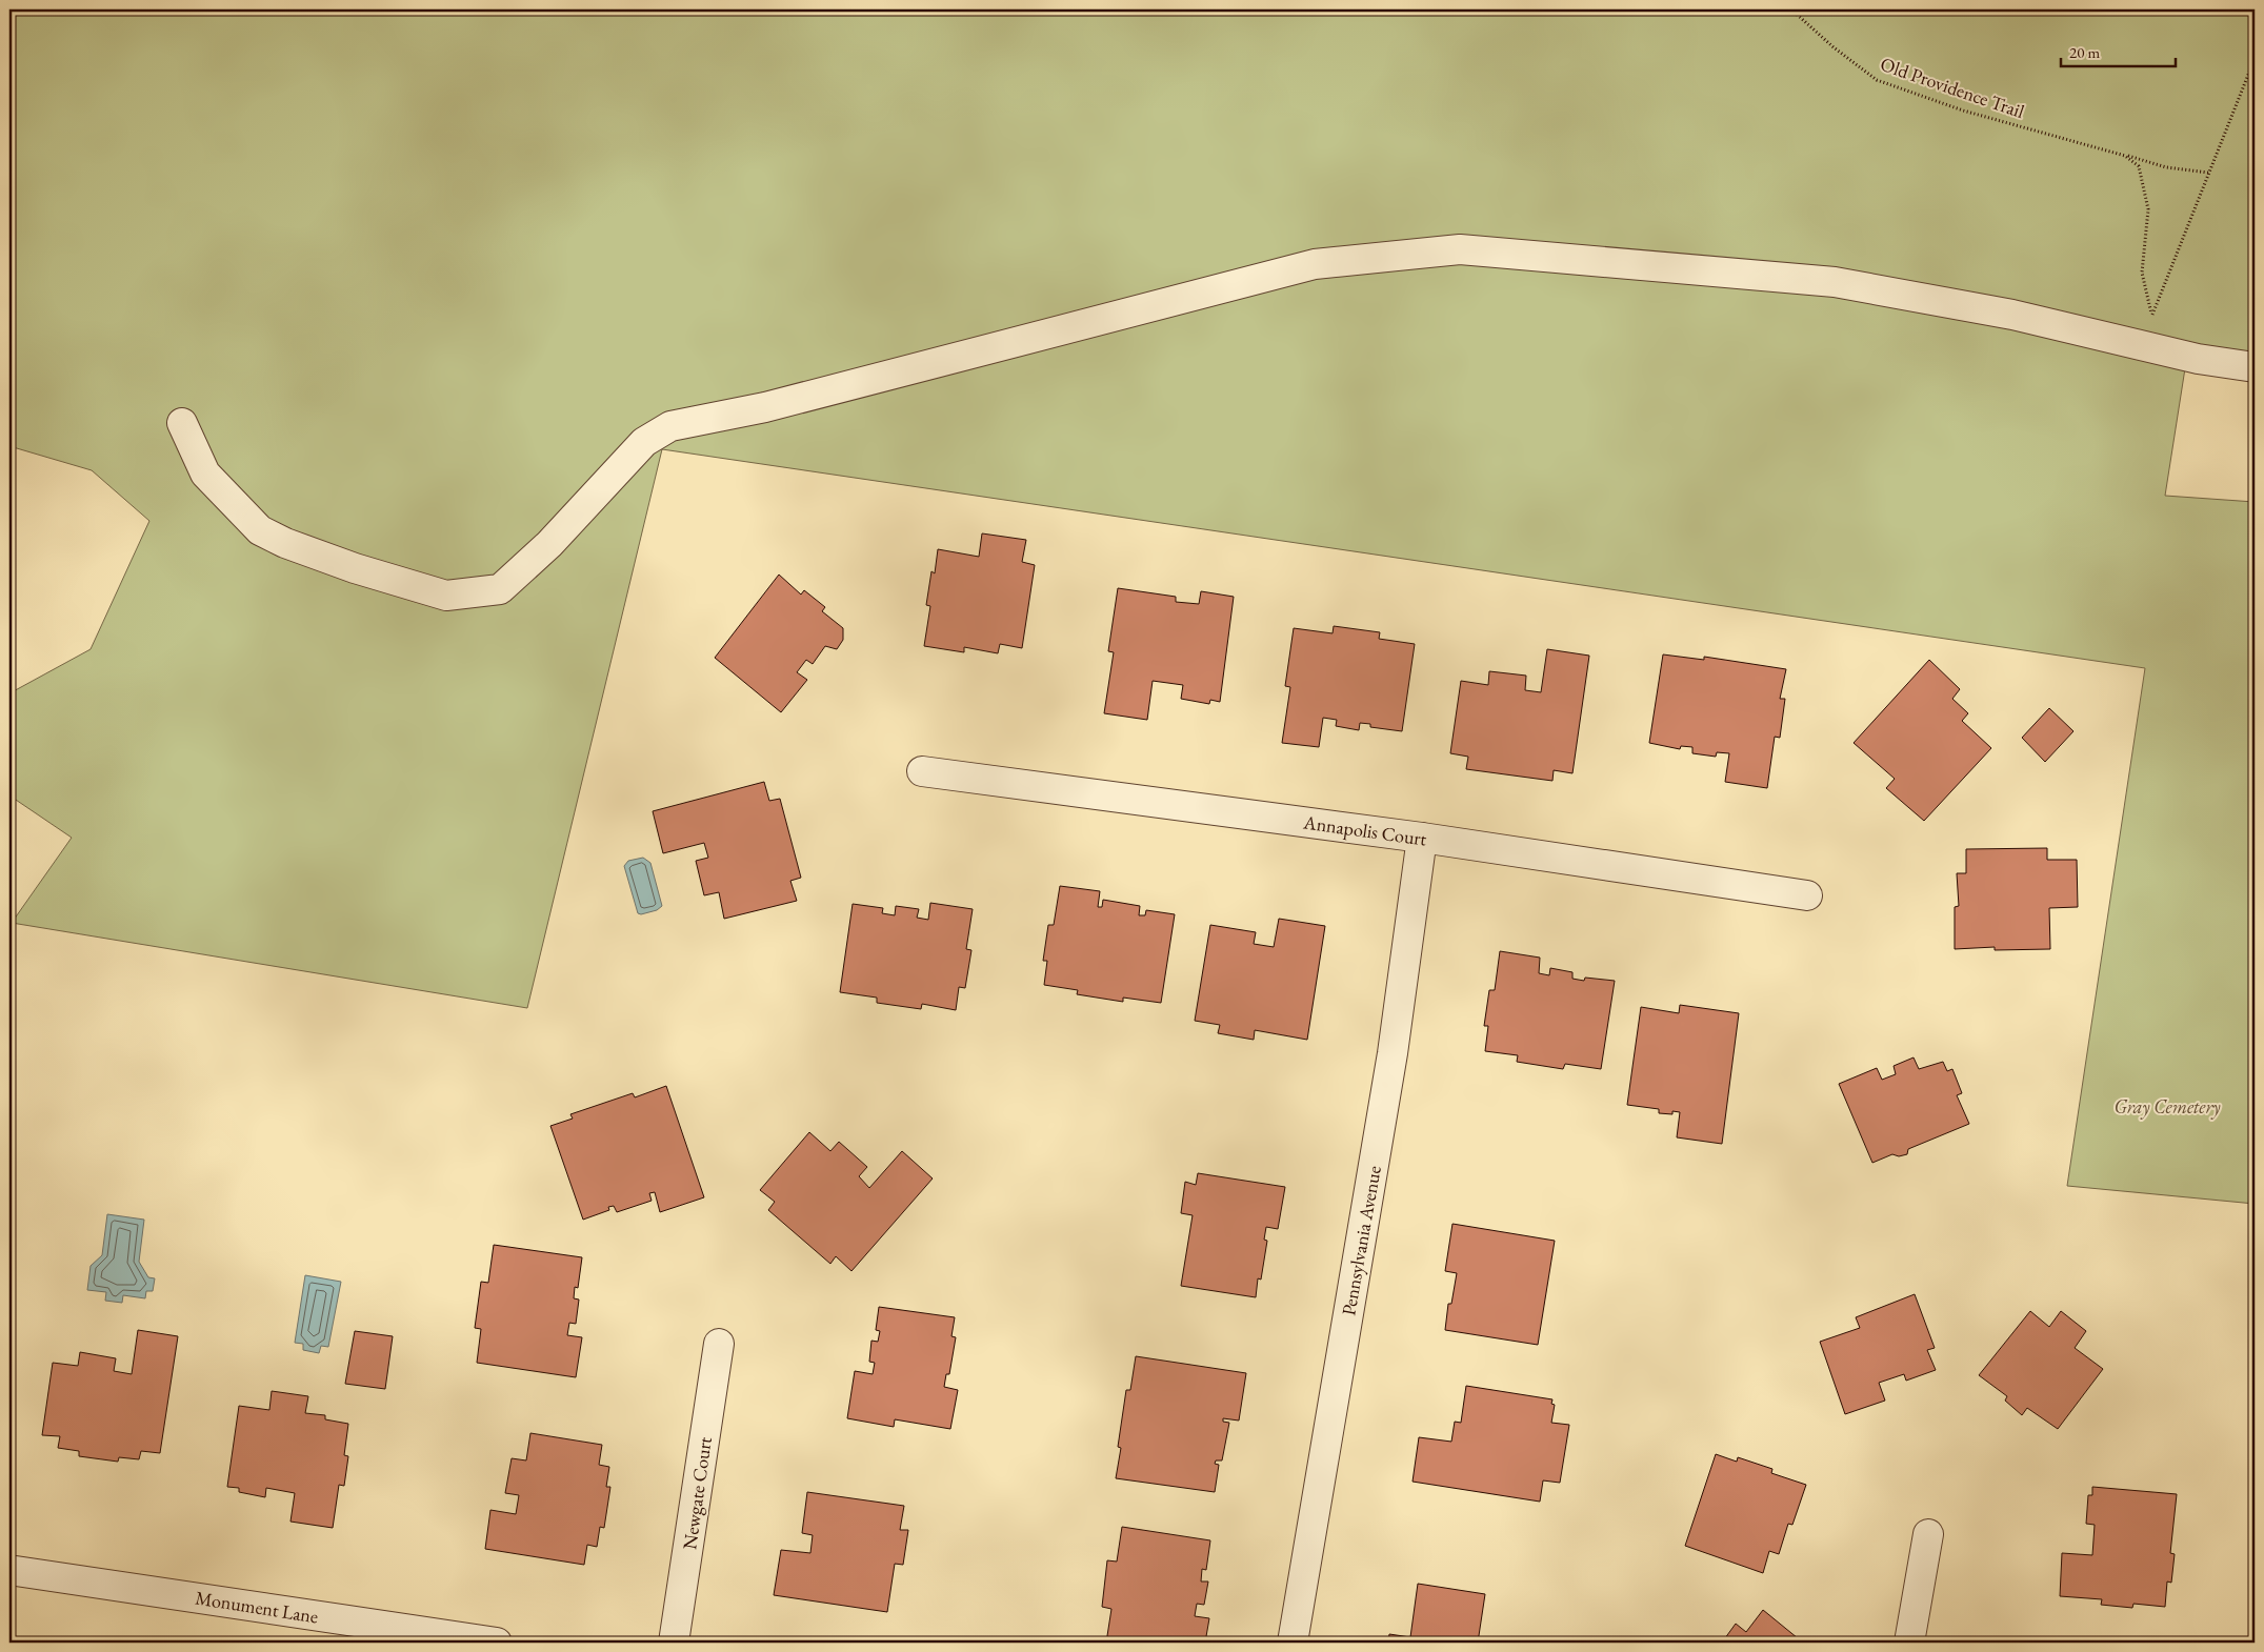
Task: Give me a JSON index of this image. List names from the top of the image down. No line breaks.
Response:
{"streets":{"street":["Annapolis Court","Pennsylvania Avenue","Newgate Court","Monument Lane"],"path":["Old Providence Trail"]},"crossings":[["Annapolis Court","Pennsylvania Avenue"]],"parks":["Gray Cemetery"],"scale_bar":"20 m"}
